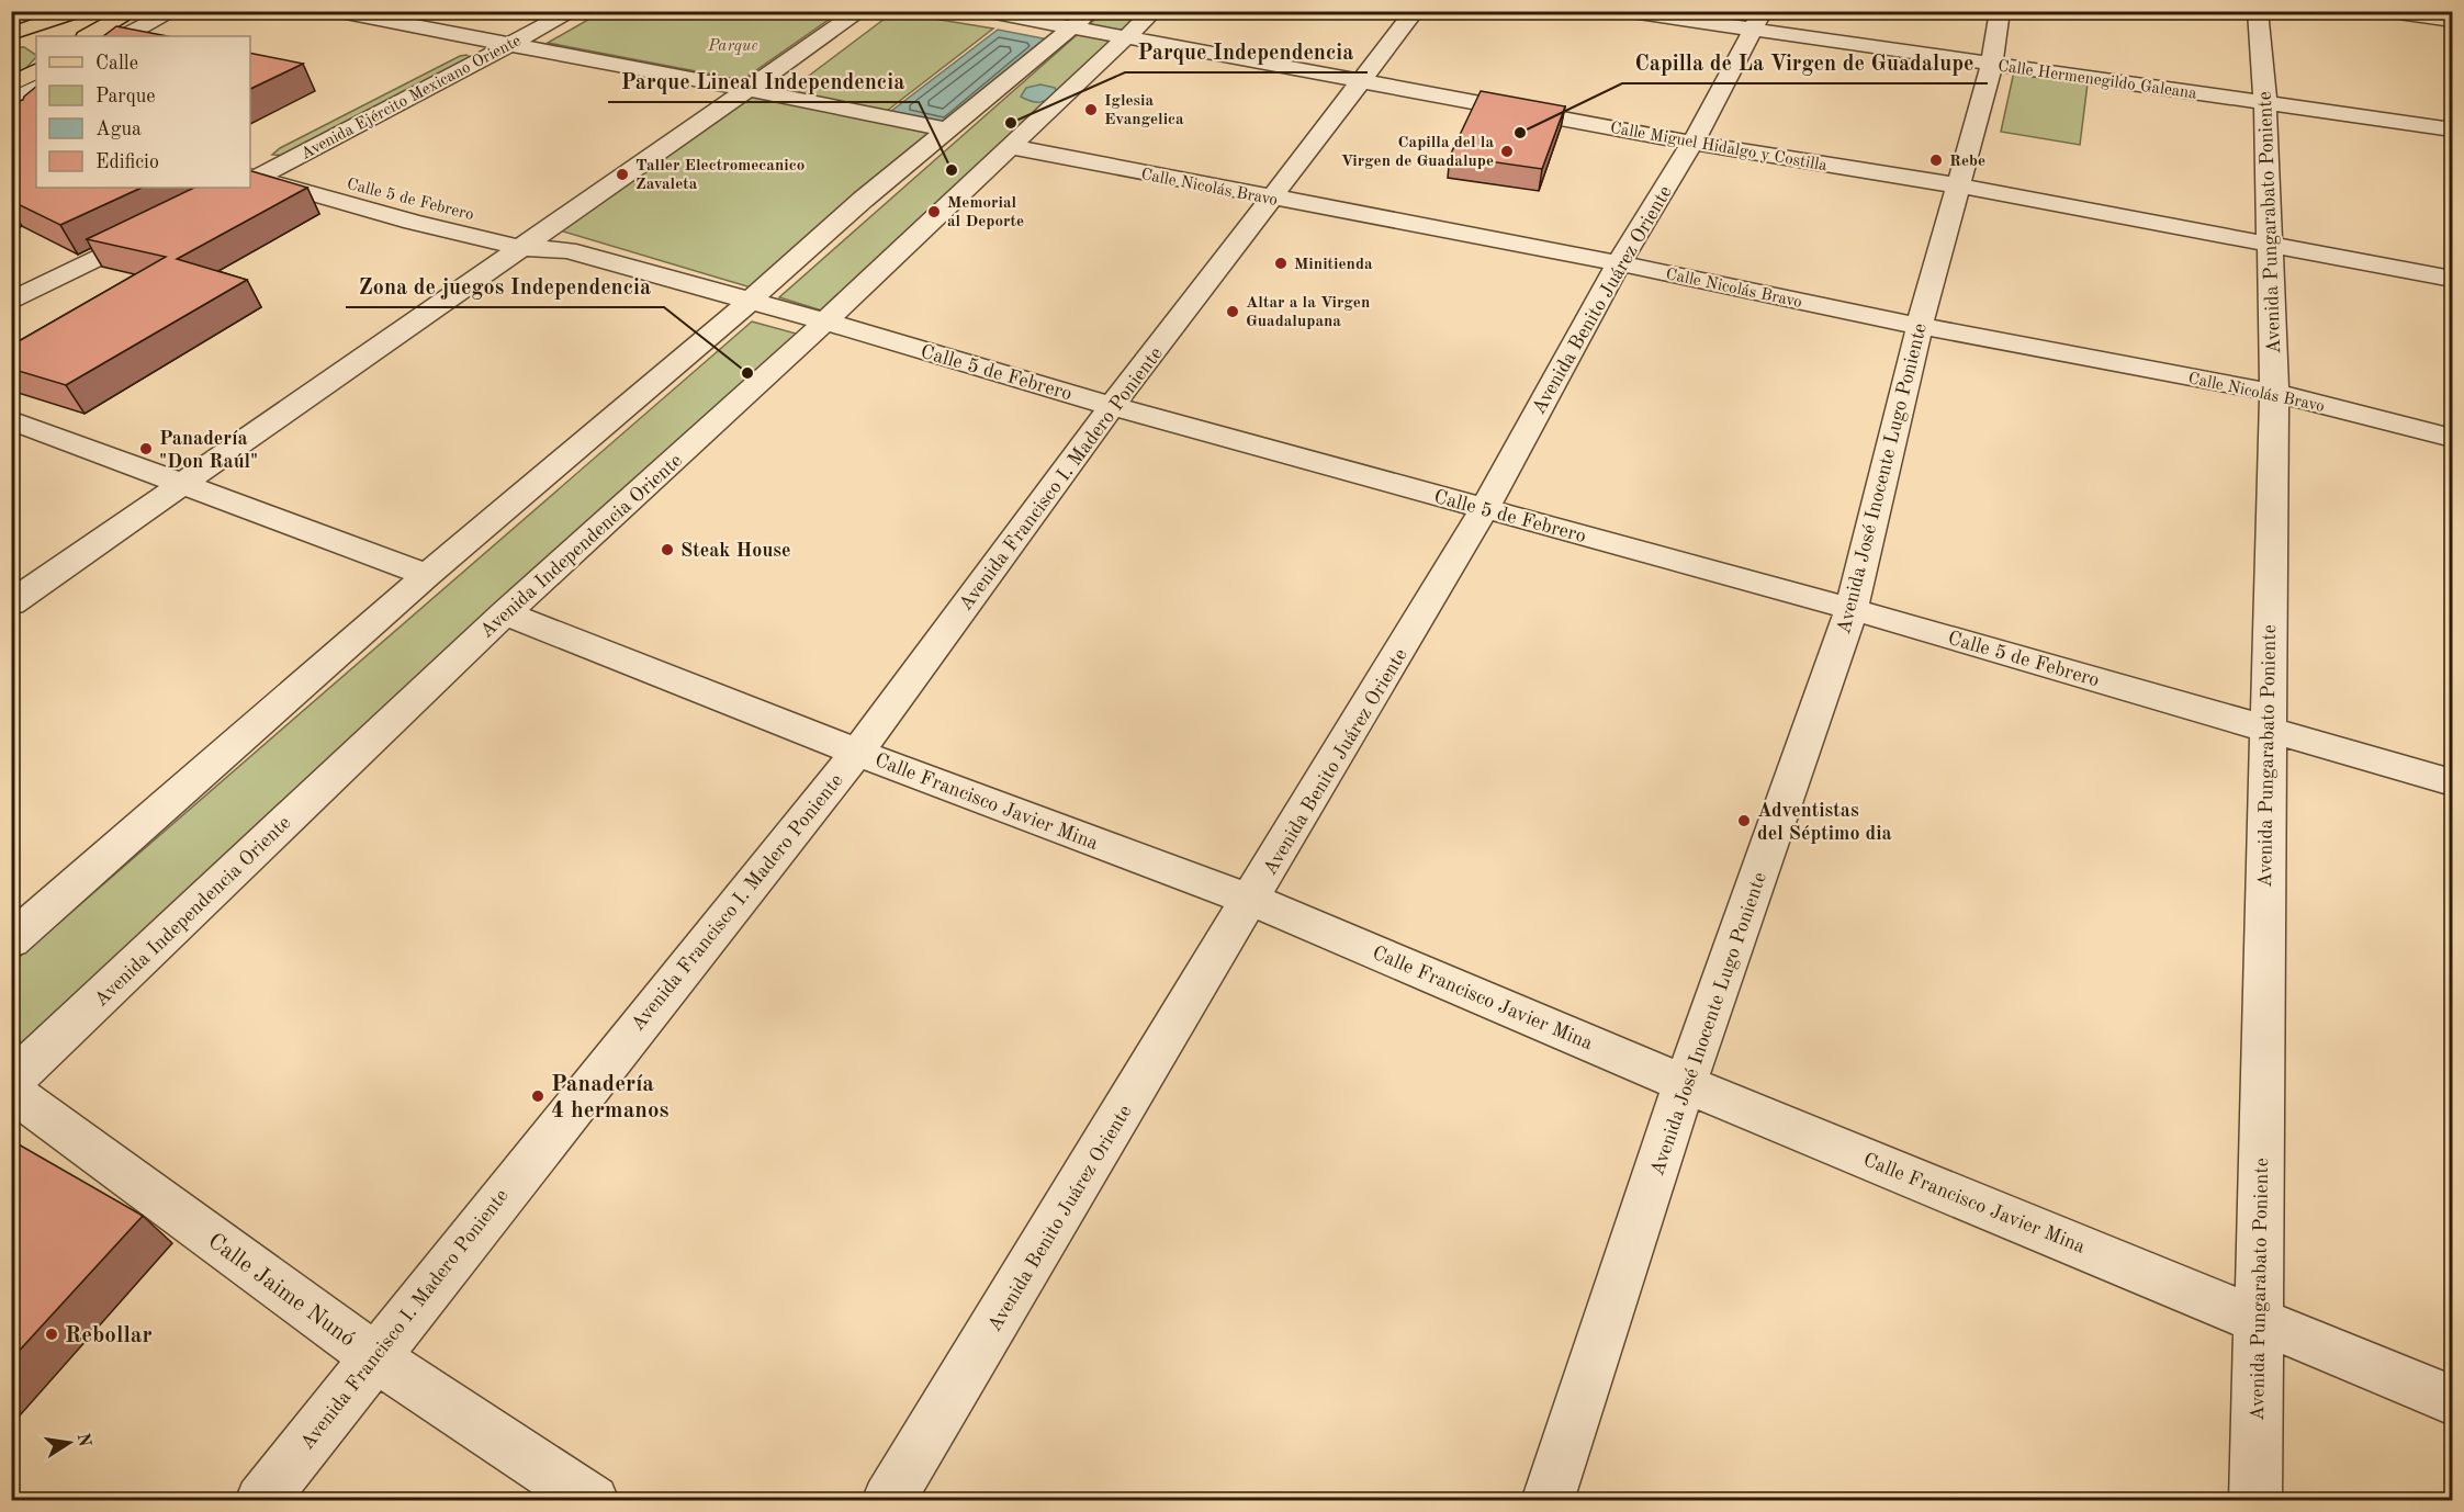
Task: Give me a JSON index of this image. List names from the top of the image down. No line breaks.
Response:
{"streets":{"street":["Calle Hermenegildo Galeana","Avenida Ejército Mexicano Oriente","Calle Miguel Hidalgo y Costilla","Calle Nicolás Bravo","Calle 5 de Febrero","Avenida Pungarabato Poniente","Avenida Benito Juárez Oriente","Avenida Francisco I. Madero Poniente","Avenida José Inocente Lugo Poniente","Avenida Independencia Oriente","Calle Francisco Javier Mina","Calle Jaime Nunó"]},"crossings":[["Calle Hermenegildo Galeana","Avenida Pungarabato Poniente"],["Calle Hermenegildo Galeana","Avenida Benito Juárez Oriente"],["Calle Hermenegildo Galeana","Avenida José Inocente Lugo Poniente"],["Avenida Ejército Mexicano Oriente","Calle 5 de Febrero"],["Calle Miguel Hidalgo y Costilla","Avenida Pungarabato Poniente"],["Calle Miguel Hidalgo y Costilla","Avenida Benito Juárez Oriente"],["Calle Miguel Hidalgo y Costilla","Avenida Francisco I. Madero Poniente"],["Calle Miguel Hidalgo y Costilla","Avenida José Inocente Lugo Poniente"],["Calle Miguel Hidalgo y Costilla","Avenida Independencia Oriente"],["Calle Nicolás Bravo","Avenida Pungarabato Poniente"],["Calle Nicolás Bravo","Avenida Benito Juárez Oriente"],["Calle Nicolás Bravo","Avenida Francisco I. Madero Poniente"],["Calle Nicolás Bravo","Avenida José Inocente Lugo Poniente"],["Calle Nicolás Bravo","Avenida Independencia Oriente"],["Calle 5 de Febrero","Avenida Pungarabato Poniente"],["Calle 5 de Febrero","Avenida Benito Juárez Oriente"],["Calle 5 de Febrero","Avenida Francisco I. Madero Poniente"],["Calle 5 de Febrero","Avenida José Inocente Lugo Poniente"],["Calle 5 de Febrero","Avenida Independencia Oriente"],["Avenida Pungarabato Poniente","Calle Francisco Javier Mina"],["Avenida Benito Juárez Oriente","Calle Francisco Javier Mina"],["Avenida Francisco I. Madero Poniente","Calle Francisco Javier Mina"],["Avenida Francisco I. Madero Poniente","Calle Jaime Nunó"],["Avenida José Inocente Lugo Poniente","Calle Francisco Javier Mina"],["Avenida Independencia Oriente","Calle Francisco Javier Mina"]],"parks":["Parque"],"places":["Iglesia Evangelica","Parque Independencia","Capilla de La Virgen de Guadalupe","Capilla del la Virgen de Guadalupe","Rebe","Parque Lineal Independencia","Taller Electromecanico Zavaleta","Memorial al Deporte","Minitienda","Altar a la Virgen Guadalupana","Zona de juegos Independencia","Panadería \"Don Raúl\"","Steak House","Adventistas del Séptimo dia","Panadería 4 hermanos","Rebollar"],"legend":["Calle","Parque","Agua","Edificio"],"north":"right"}
